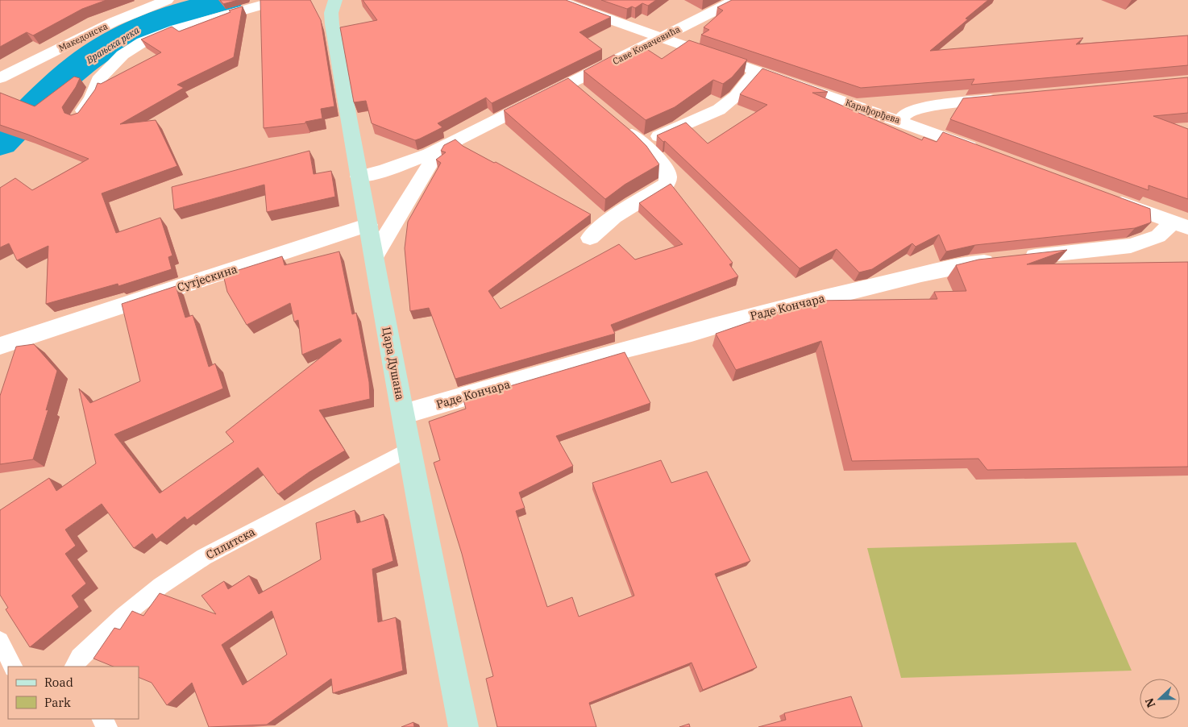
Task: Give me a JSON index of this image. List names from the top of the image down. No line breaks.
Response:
{"streets":{"main road":["Цара Душана"],"street":["Македонска","Саве Ковачевића","Карађорђева","Сутјескина","Раде Кончара"],"lane":["Сплитска"]},"crossings":[["Саве Ковачевића","Карађорђева"],["Саве Ковачевића","Цара Душана"],["Сутјескина","Цара Душана"],["Раде Кончара","Цара Душана"],["Цара Душана","Сплитска"]],"water":["Врањска река"],"legend":["Road","Park"],"north":"left"}
